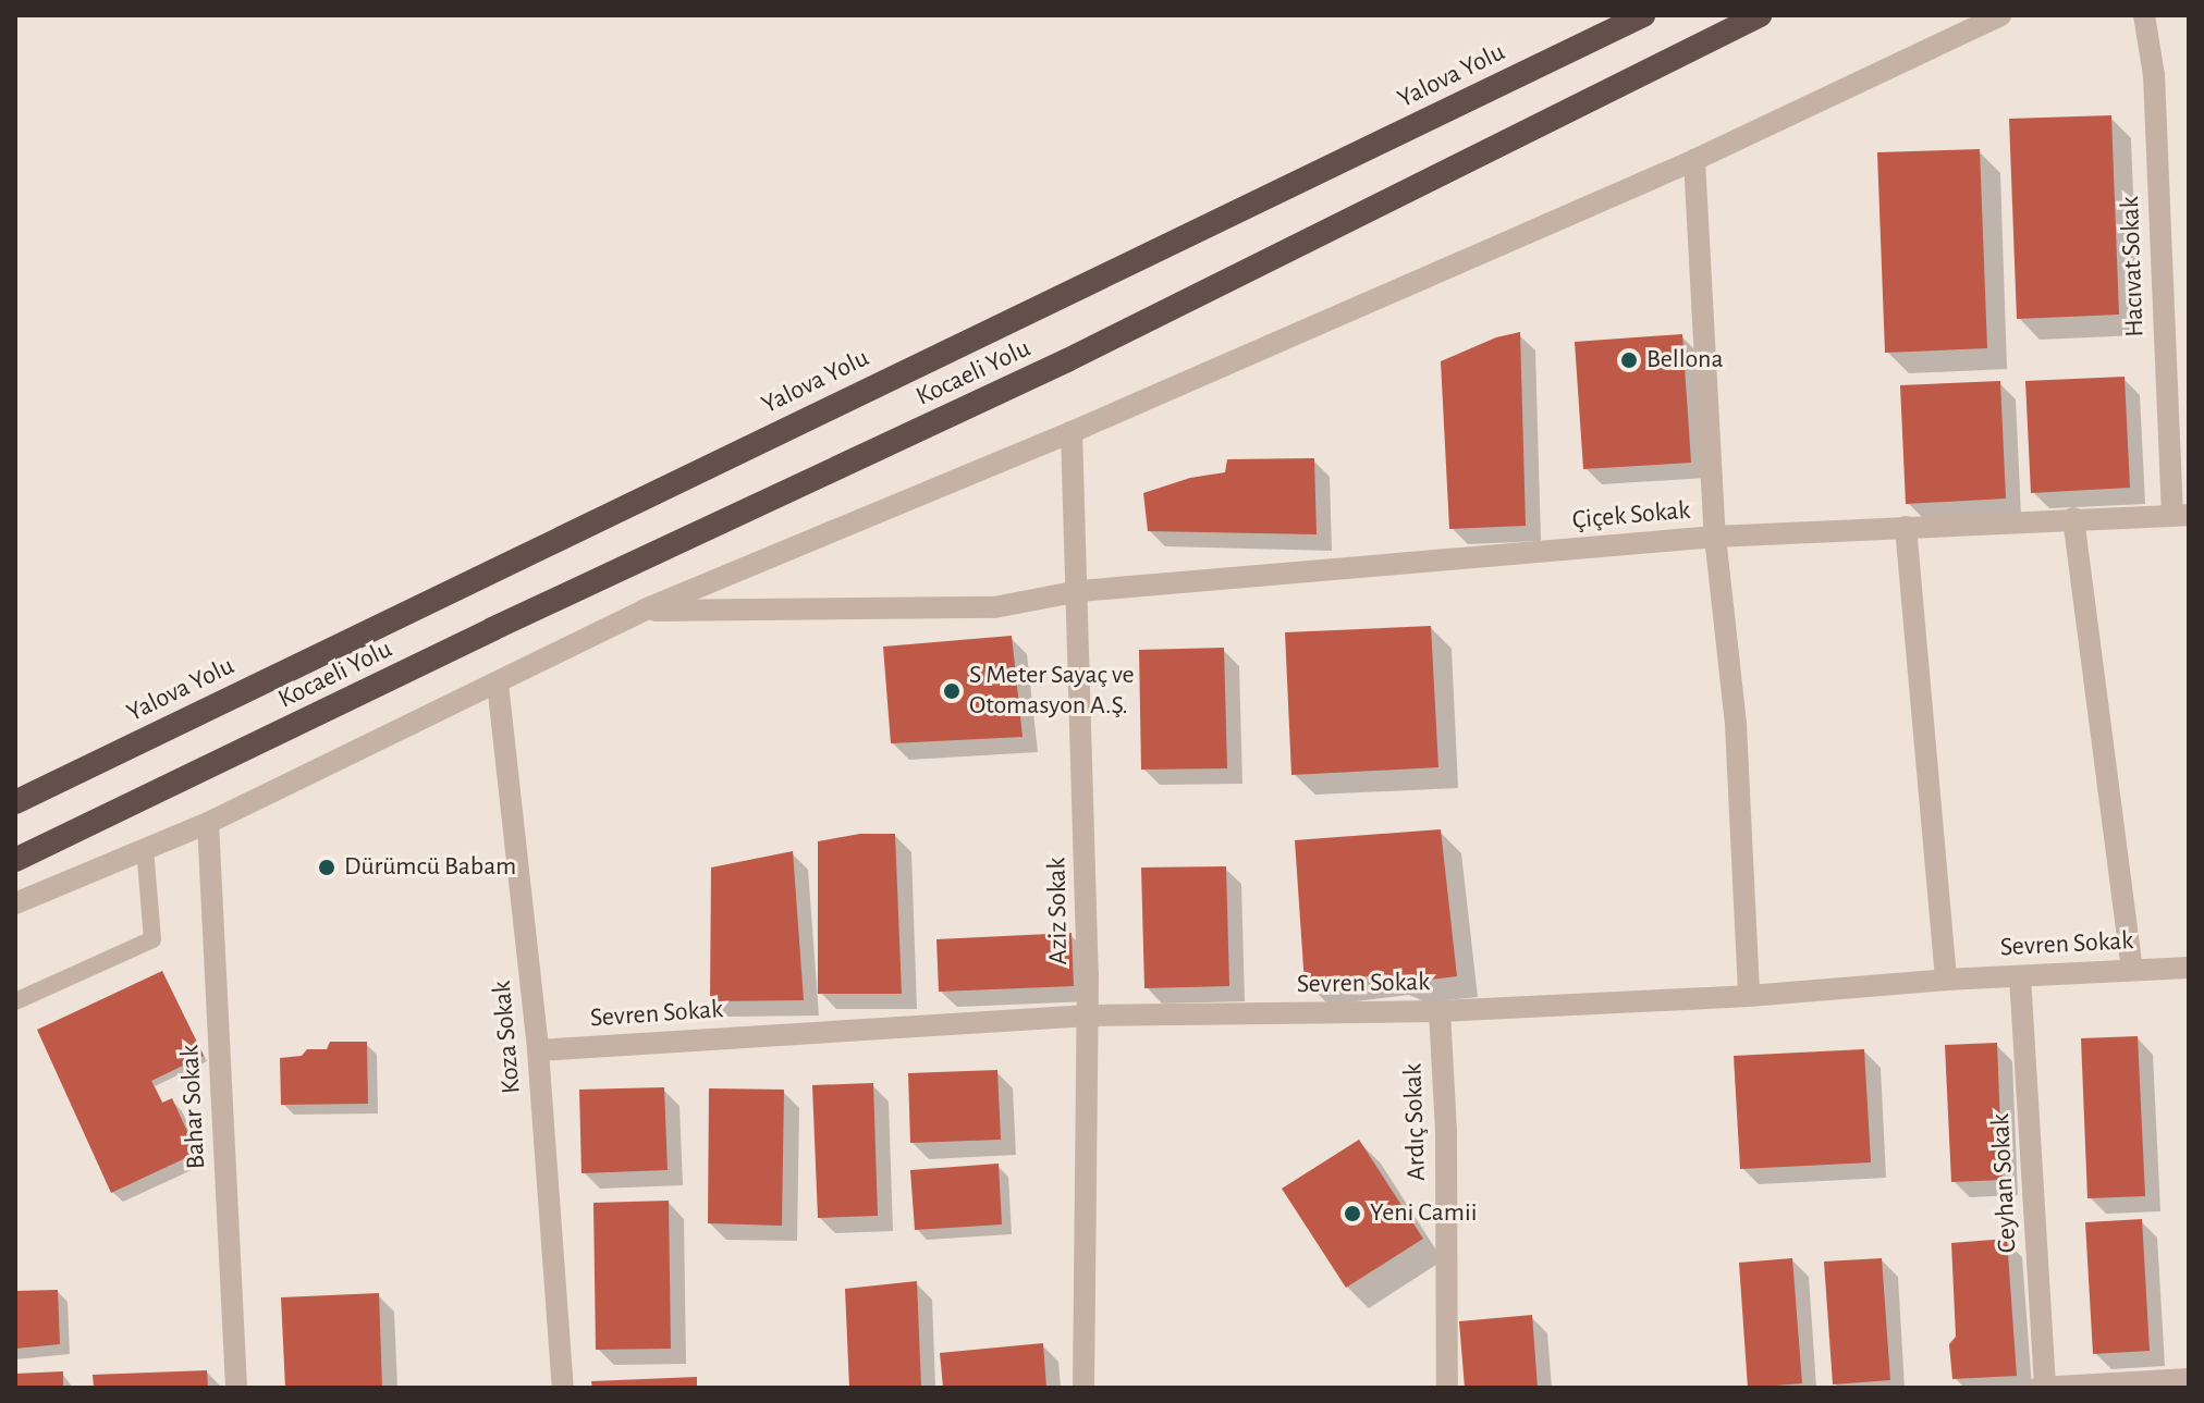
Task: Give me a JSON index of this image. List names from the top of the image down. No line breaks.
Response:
{"streets":{"highway":["Yalova Yolu","Kocaeli̇ Yolu"],"street":["Hacıvat Sokak","Çiçek Sokak","Aziz Sokak","Sevren Sokak","Koza Sokak","Bahar Sokak","Ardıç Sokak","Ceyhan Sokak"]},"crossings":[["Hacıvat Sokak","Çiçek Sokak"],["Çiçek Sokak","Aziz Sokak"],["Aziz Sokak","Sevren Sokak"],["Sevren Sokak","Koza Sokak"],["Sevren Sokak","Ardıç Sokak"],["Sevren Sokak","Ceyhan Sokak"]],"places":["Bellona","S Meter Sayaç ve Otomasyon A.Ş.","Dürümcü Babam","Yeni Camii"]}
